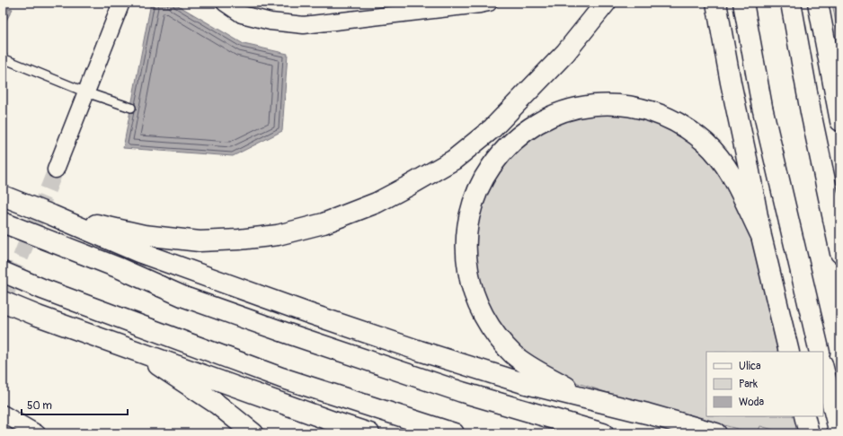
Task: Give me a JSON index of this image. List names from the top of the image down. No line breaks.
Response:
{"legend":["Ulica","Park","Woda"],"scale_bar":"50 m"}
